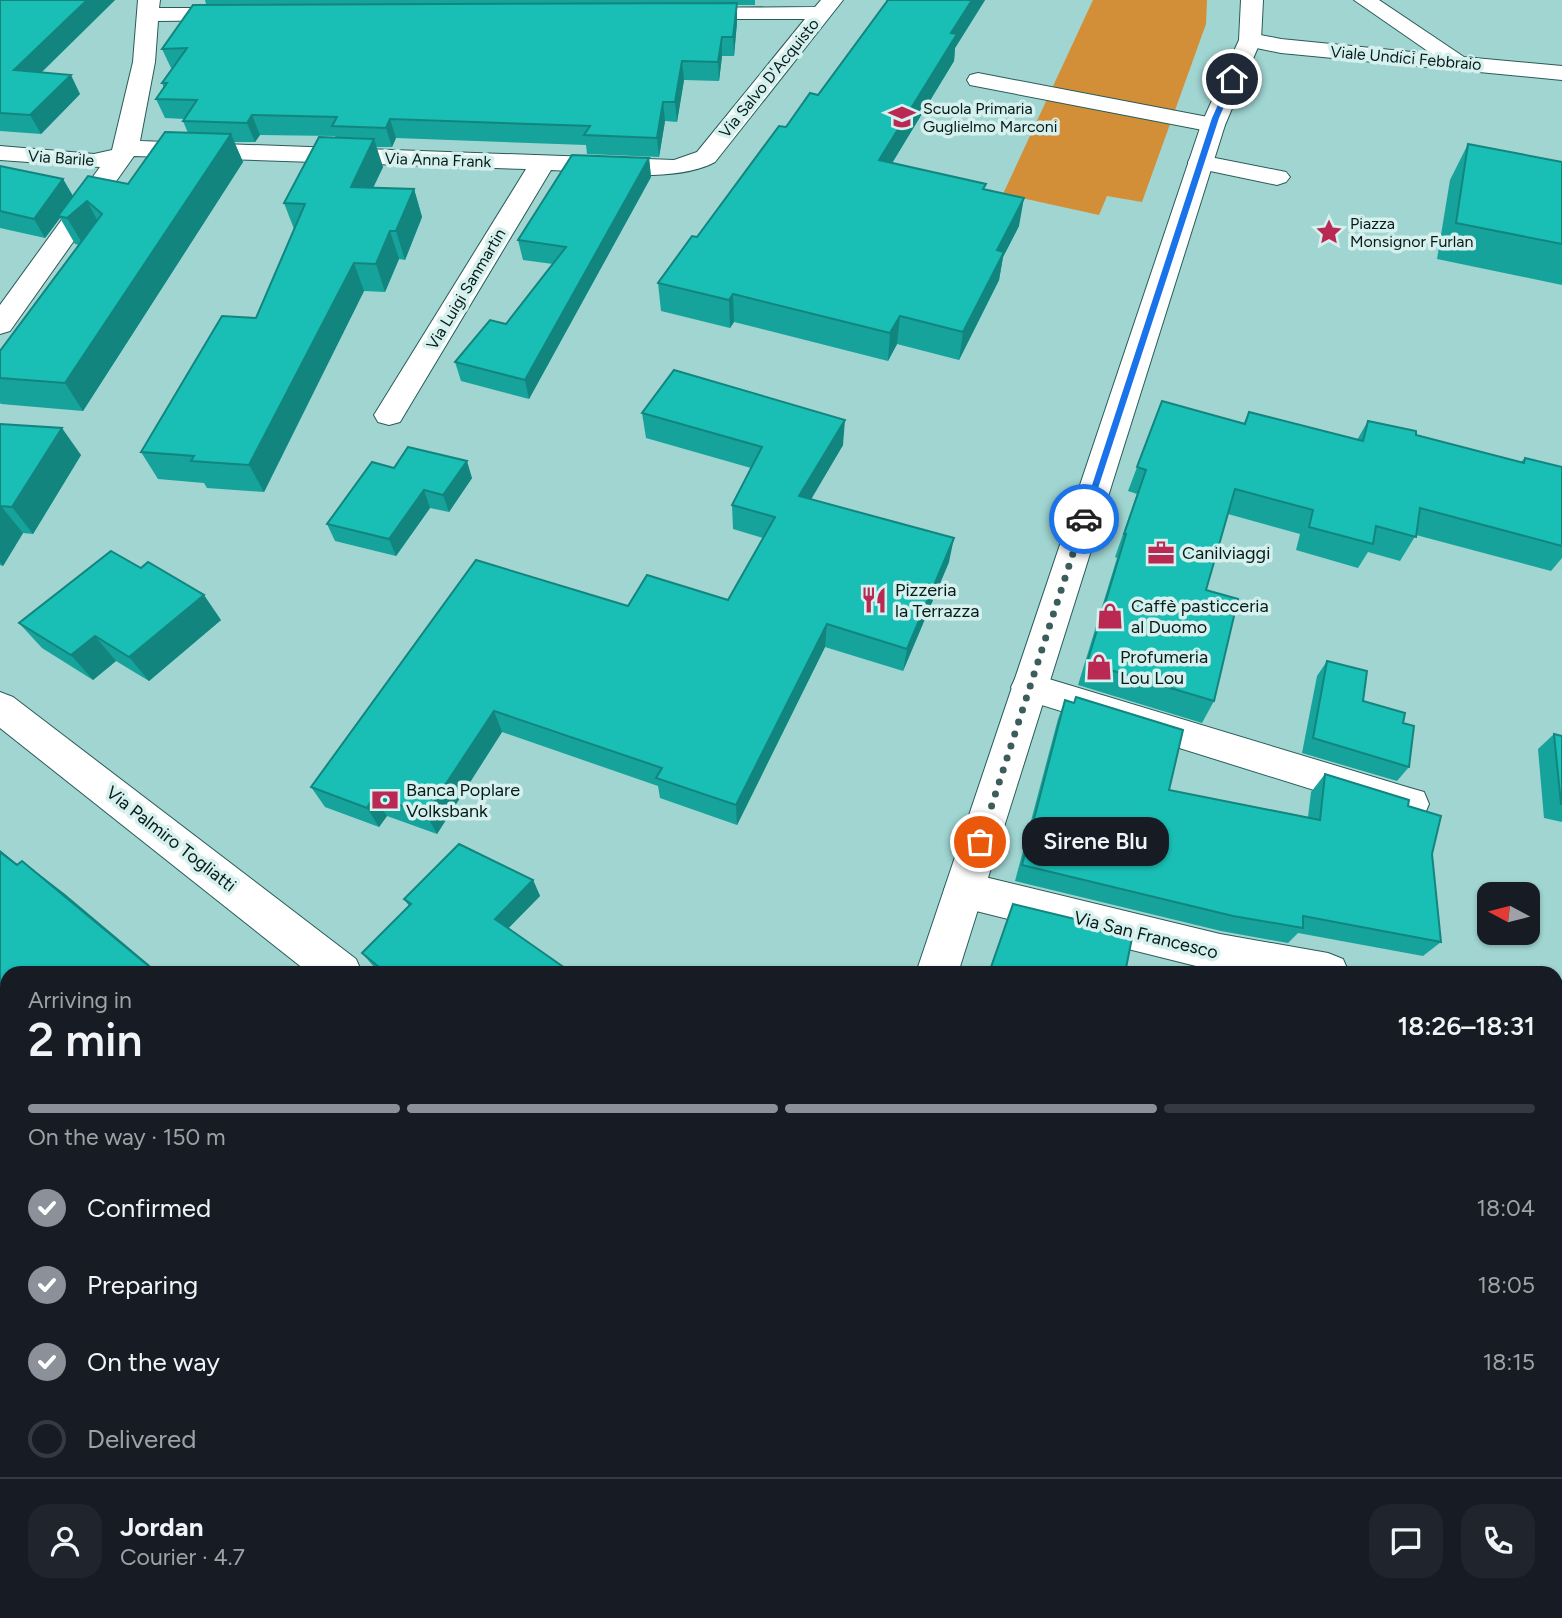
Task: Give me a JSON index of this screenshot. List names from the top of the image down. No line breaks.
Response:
{"streets":{"street":["Viale Undici Febbraio","Via Salvo D'Acquisto","Via Barile","Via Anna Frank","Via Luigi Sanmartin","Via Palmiro Togliatti","Via San Francesco"]},"crossings":[["Via Salvo D'Acquisto","Via Anna Frank"],["Via Barile","Via Anna Frank"],["Via Anna Frank","Via Luigi Sanmartin"]],"places":{"school or university":["Scuola Primaria Guglielmo Marconi"],"place":["Piazza Monsignor Furlan"],"office":["Canilviaggi"],"restaurant":["Pizzeria la Terrazza"],"shop":["Caffè pasticceria al Duomo","Profumeria Lou Lou"],"bank":["Banca Poplare Volksbank"],"other":["Sirene Blu"]},"north":"left","page":{"bubble":"Sirene Blu","heading":["2 min","Arriving in","18:26–18:31"],"panel":["Jordan","Courier · 4.7"],"bar":"On the way · 150 m","list":[["Confirmed","18:04"],["Preparing","18:05"],["On the way","18:15"],"Delivered"]}}
